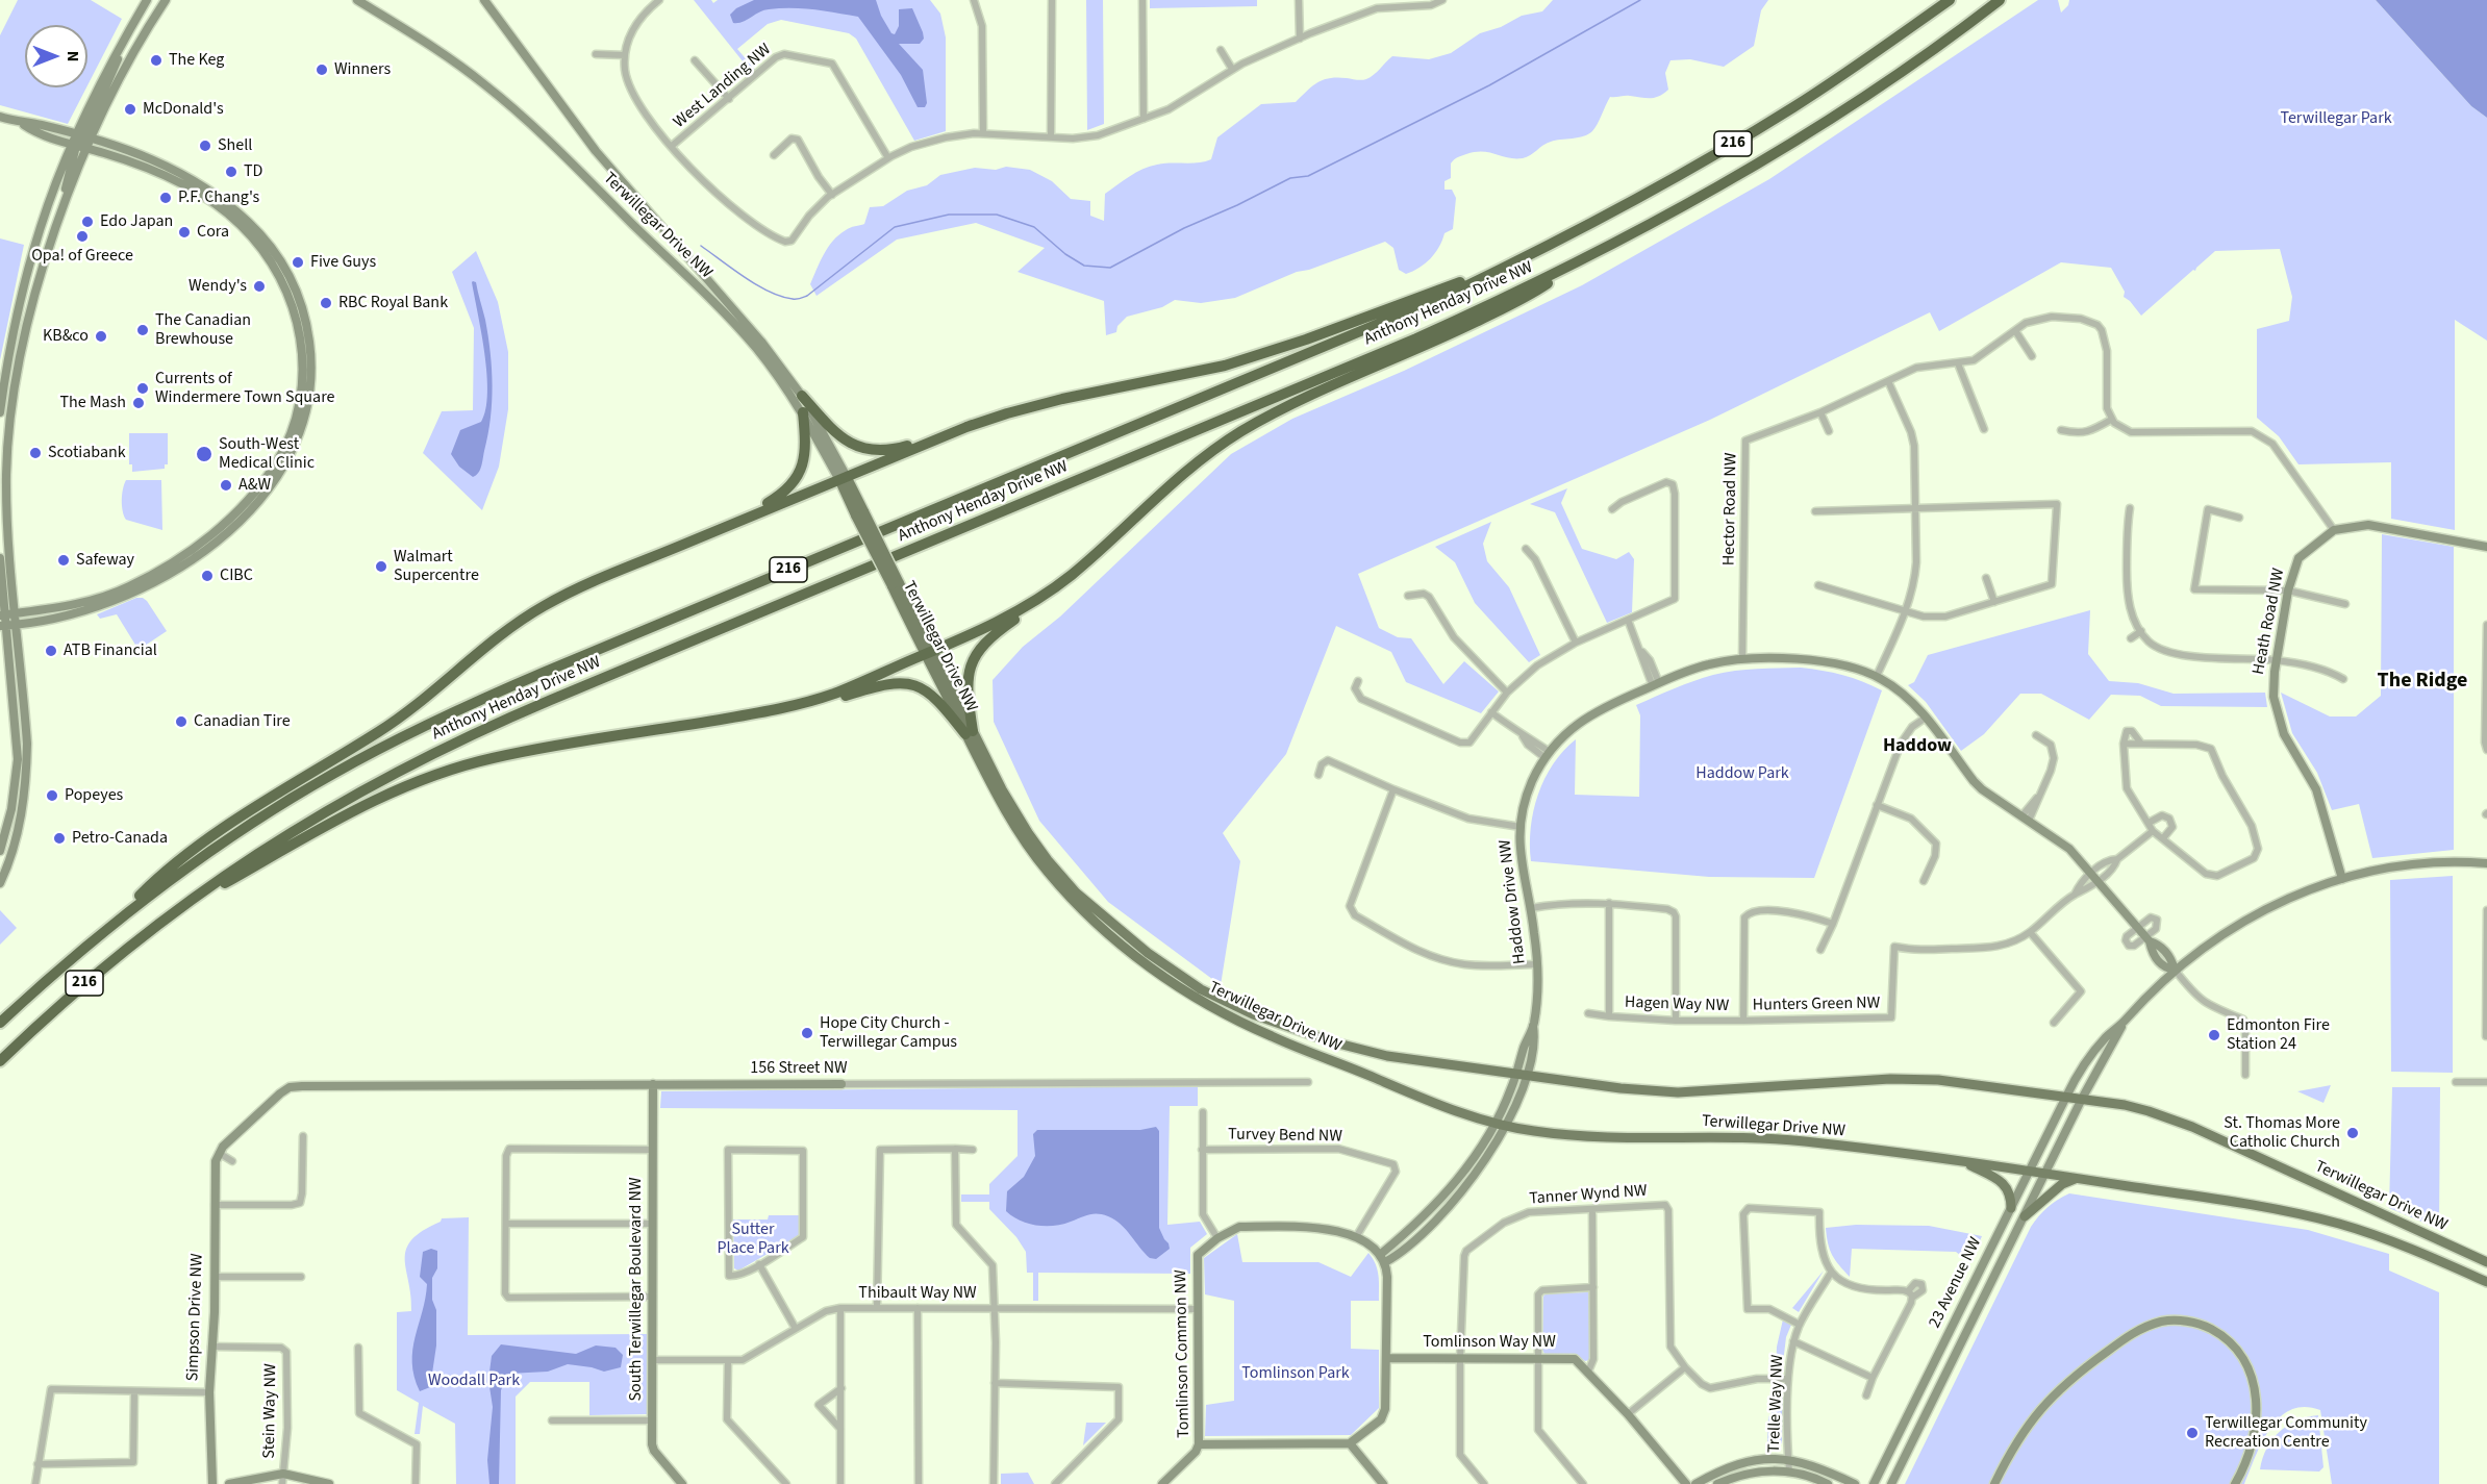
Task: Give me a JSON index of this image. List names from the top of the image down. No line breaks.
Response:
{"streets":{"highway":["216","Anthony Henday Drive NW"],"main road":["Terwillegar Drive NW"],"street":["West Landing NW","Hector Road NW","Heath Road NW","Haddow Drive NW","Hagen Way NW","Hunters Green NW","156 Street NW","Turvey Bend NW","Tanner Wynd NW","23 Avenue NW","South Terwillegar Boulevard NW","Thibault Way NW","Simpson Drive NW","Tomlinson Way NW","Tomlinson Common NW","Trelle Way NW","Stein Way NW"]},"crossings":[["Terwillegar Drive NW","Haddow Drive NW"],["Terwillegar Drive NW","23 Avenue NW"],["Hector Road NW","Haddow Drive NW"],["Haddow Drive NW","Hunters Green NW"],["Haddow Drive NW","Tomlinson Common NW"],["Hagen Way NW","Hunters Green NW"],["156 Street NW","South Terwillegar Boulevard NW"],["156 Street NW","Simpson Drive NW"],["Turvey Bend NW","Tomlinson Common NW"],["Tanner Wynd NW","Tomlinson Way NW"],["Tanner Wynd NW","Trelle Way NW"],["South Terwillegar Boulevard NW","Thibault Way NW"],["Thibault Way NW","Tomlinson Common NW"],["Simpson Drive NW","Stein Way NW"]],"districts":["The Ridge","Haddow"],"parks":["Terwillegar Park","Haddow Park","Sutter Place Park","Tomlinson Park","Woodall Park"],"places":["The Keg","Winners","McDonald's","Shell","TD","P.F. Chang's","Edo Japan","Cora","Opa! of Greece","Five Guys","Wendy's","RBC Royal Bank","The Canadian Brewhouse","KB&co","Currents of Windermere Town Square","The Mash","Scotiabank","South-West Medical Clinic","A&W","Safeway","Walmart Supercentre","CIBC","ATB Financial","Canadian Tire","Popeyes","Petro-Canada","Hope City Church - Terwillegar Campus","Edmonton Fire Station 24","St. Thomas More Catholic Church","Terwillegar Community Recreation Centre"],"north":"right"}
